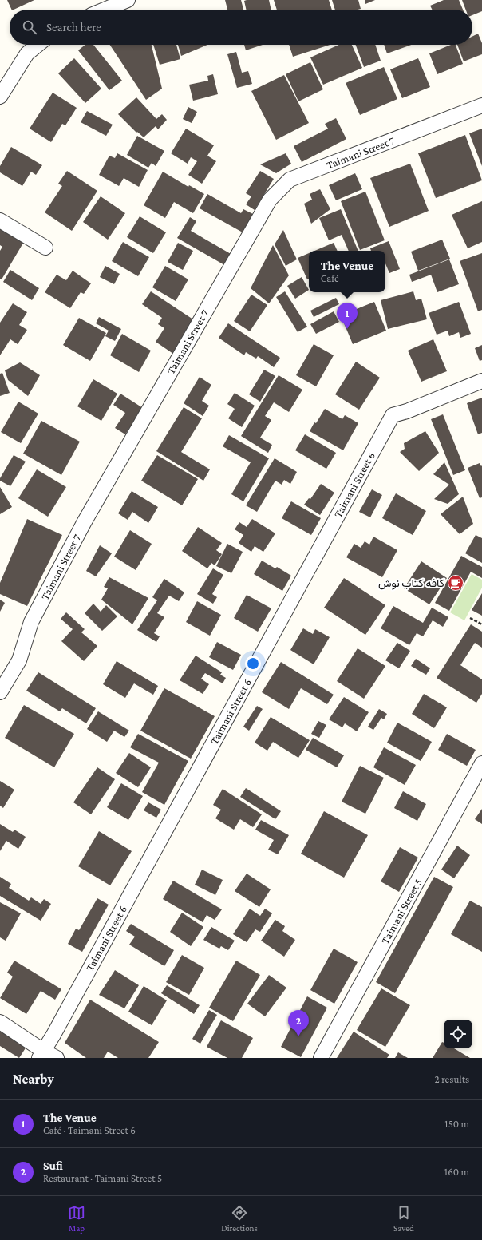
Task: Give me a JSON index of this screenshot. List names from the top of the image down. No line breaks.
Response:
{"streets":{"street":["Taimani Street 7","Taimani Street 6","Taimani Street 5"]},"places":{"cafe":["کافه کتاب نوش"]},"page":{"search":"Search here","popup":["The Venue","Café"],"pins":["1","2"],"heading":["Nearby","2 results"],"list":[{"mark":"1","name":"The Venue","note":"Café · Taimani Street 6","value":"150 m"},{"mark":"2","name":"Sufi","note":"Restaurant · Taimani Street 5","value":"160 m"}],"nav":["Map","Directions","Saved"]}}
